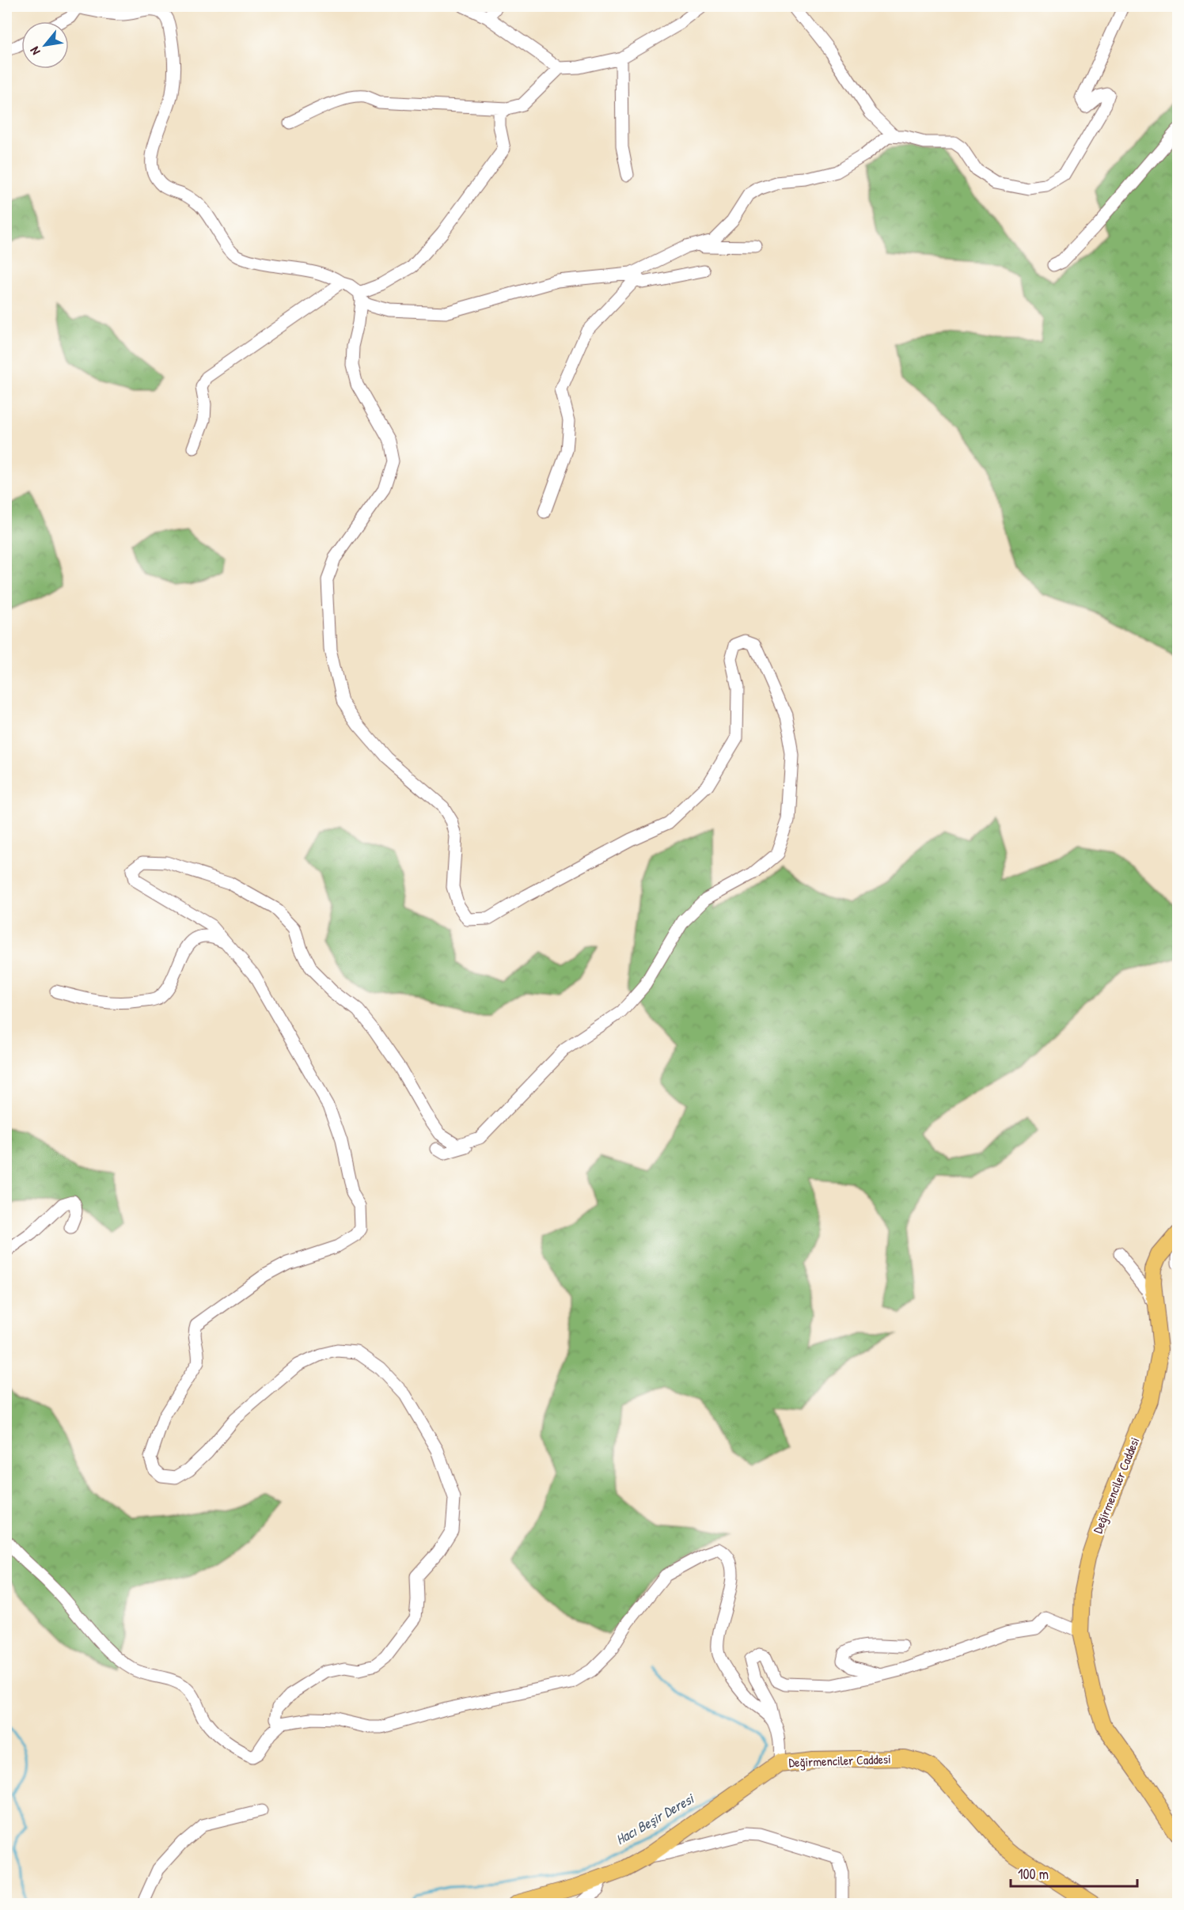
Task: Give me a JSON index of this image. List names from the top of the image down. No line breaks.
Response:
{"streets":{"main road":["Değirmenciler Caddesi"]},"water":["Hacı Beşir Deresi"],"scale_bar":"100 m","north":"bottom left"}
